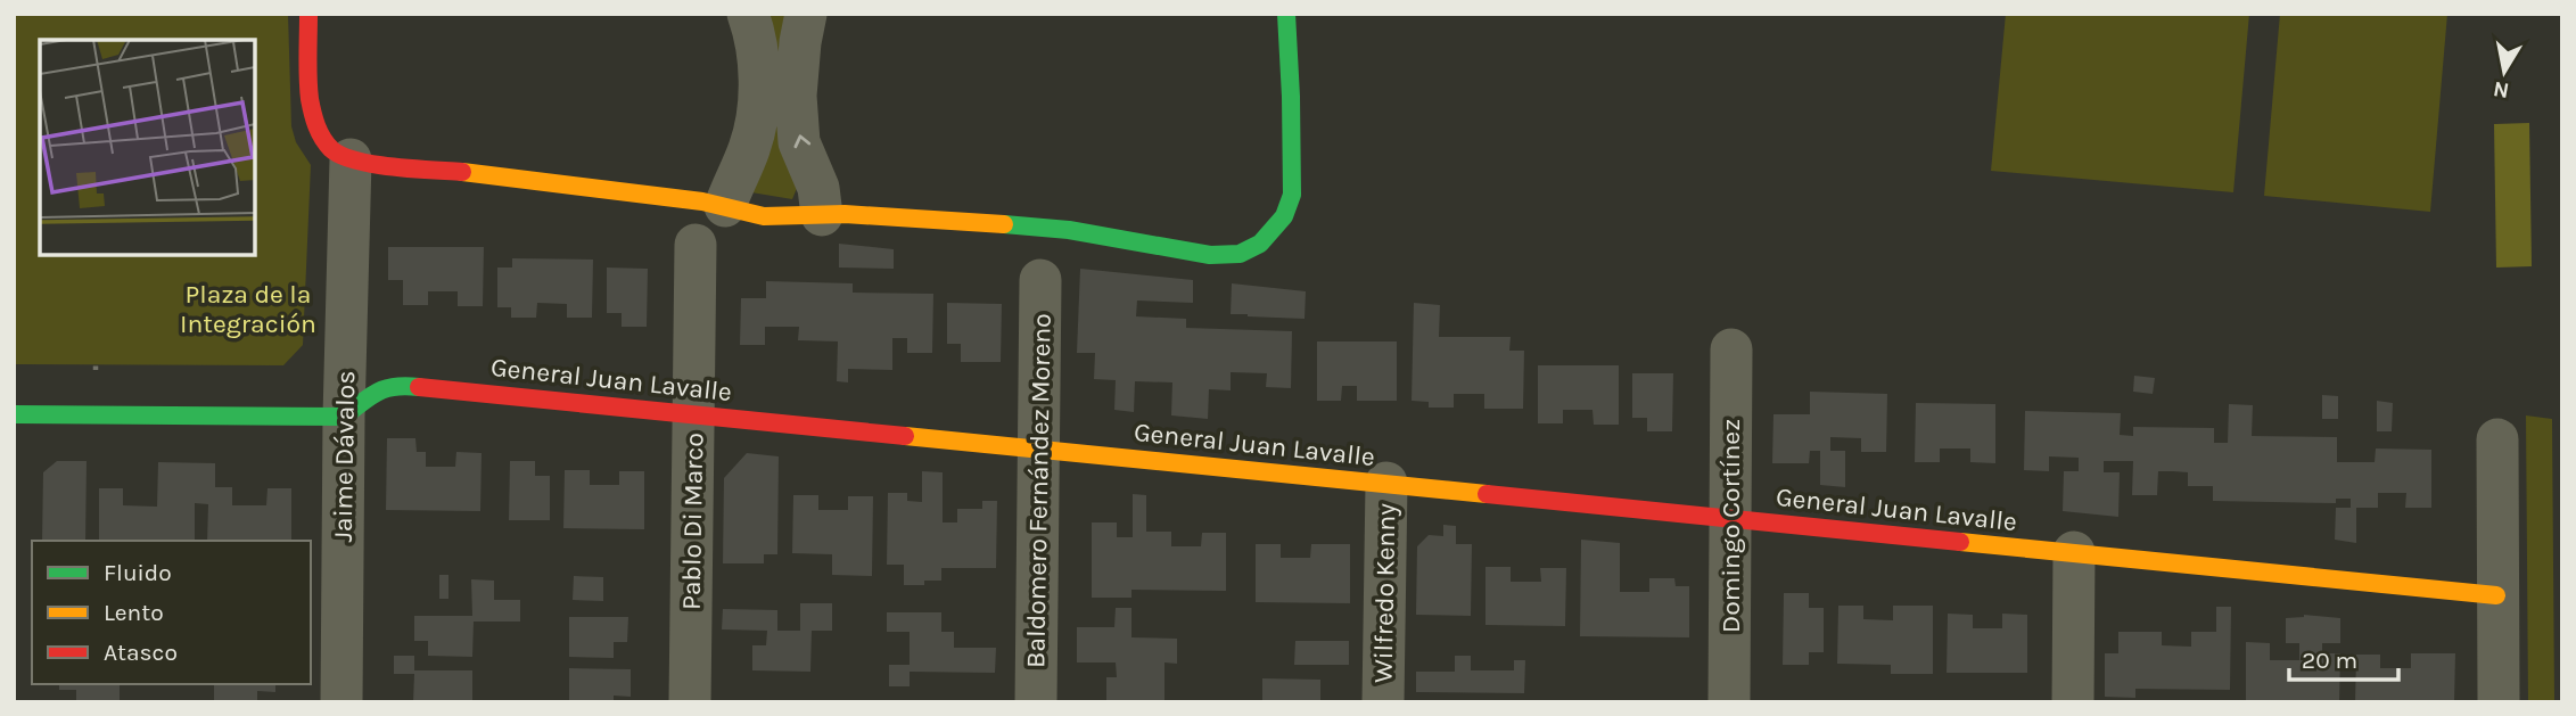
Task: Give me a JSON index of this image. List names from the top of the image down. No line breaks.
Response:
{"streets":{"street":["General Juan Lavalle","Jaime Dávalos","Baldomero Fernández Moreno","Pablo Di Marco","Domingo Cortínez","Wilfredo Kenny"]},"crossings":[["General Juan Lavalle","Jaime Dávalos"],["General Juan Lavalle","Baldomero Fernández Moreno"],["General Juan Lavalle","Pablo Di Marco"],["General Juan Lavalle","Domingo Cortínez"],["General Juan Lavalle","Wilfredo Kenny"]],"parks":["Plaza de la Integración"],"legend":["Fluido","Lento","Atasco"],"scale_bar":"20 m","north":"bottom"}
